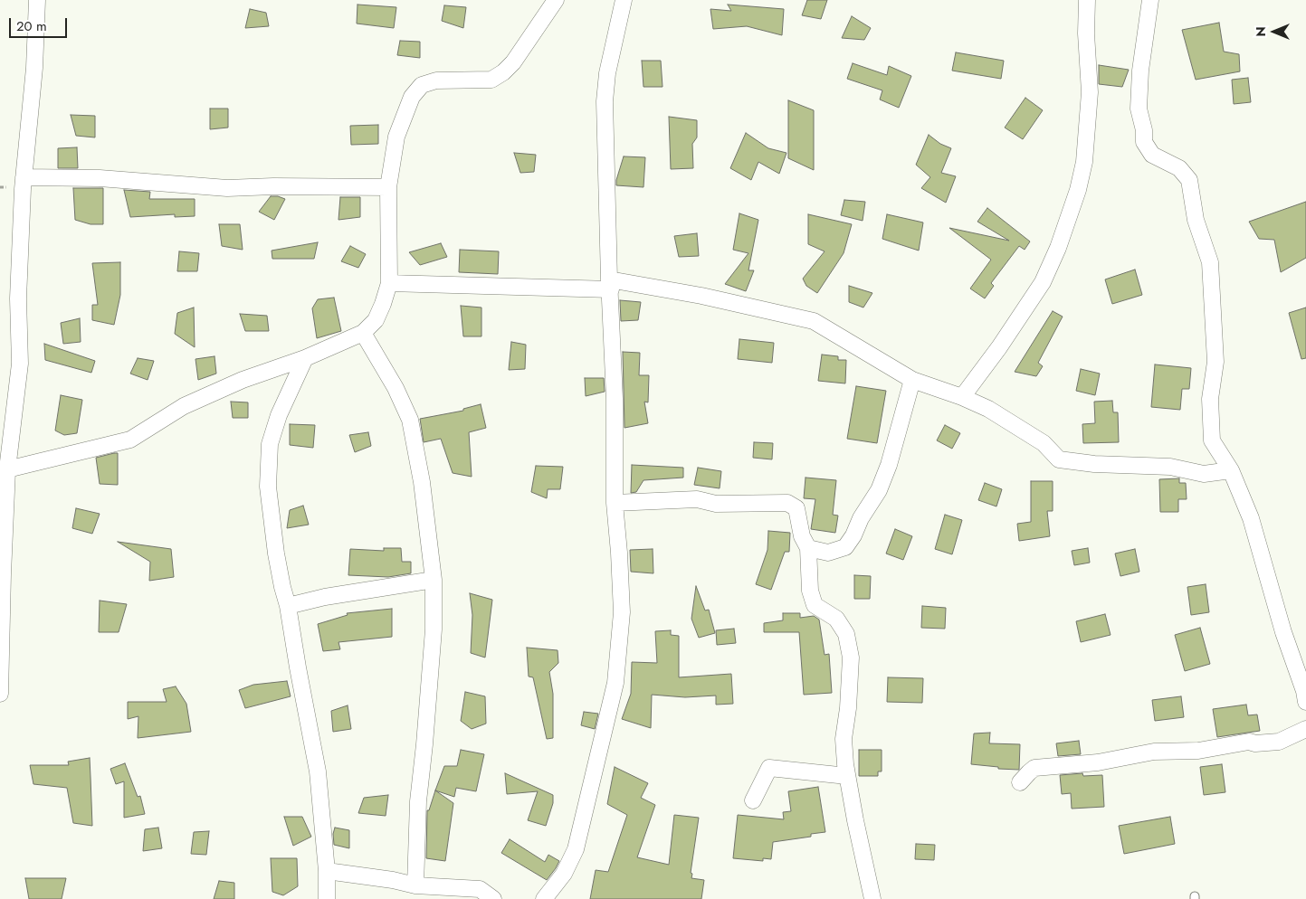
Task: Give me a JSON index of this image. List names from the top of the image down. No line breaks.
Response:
{"scale_bar":"20 m","north":"left"}
